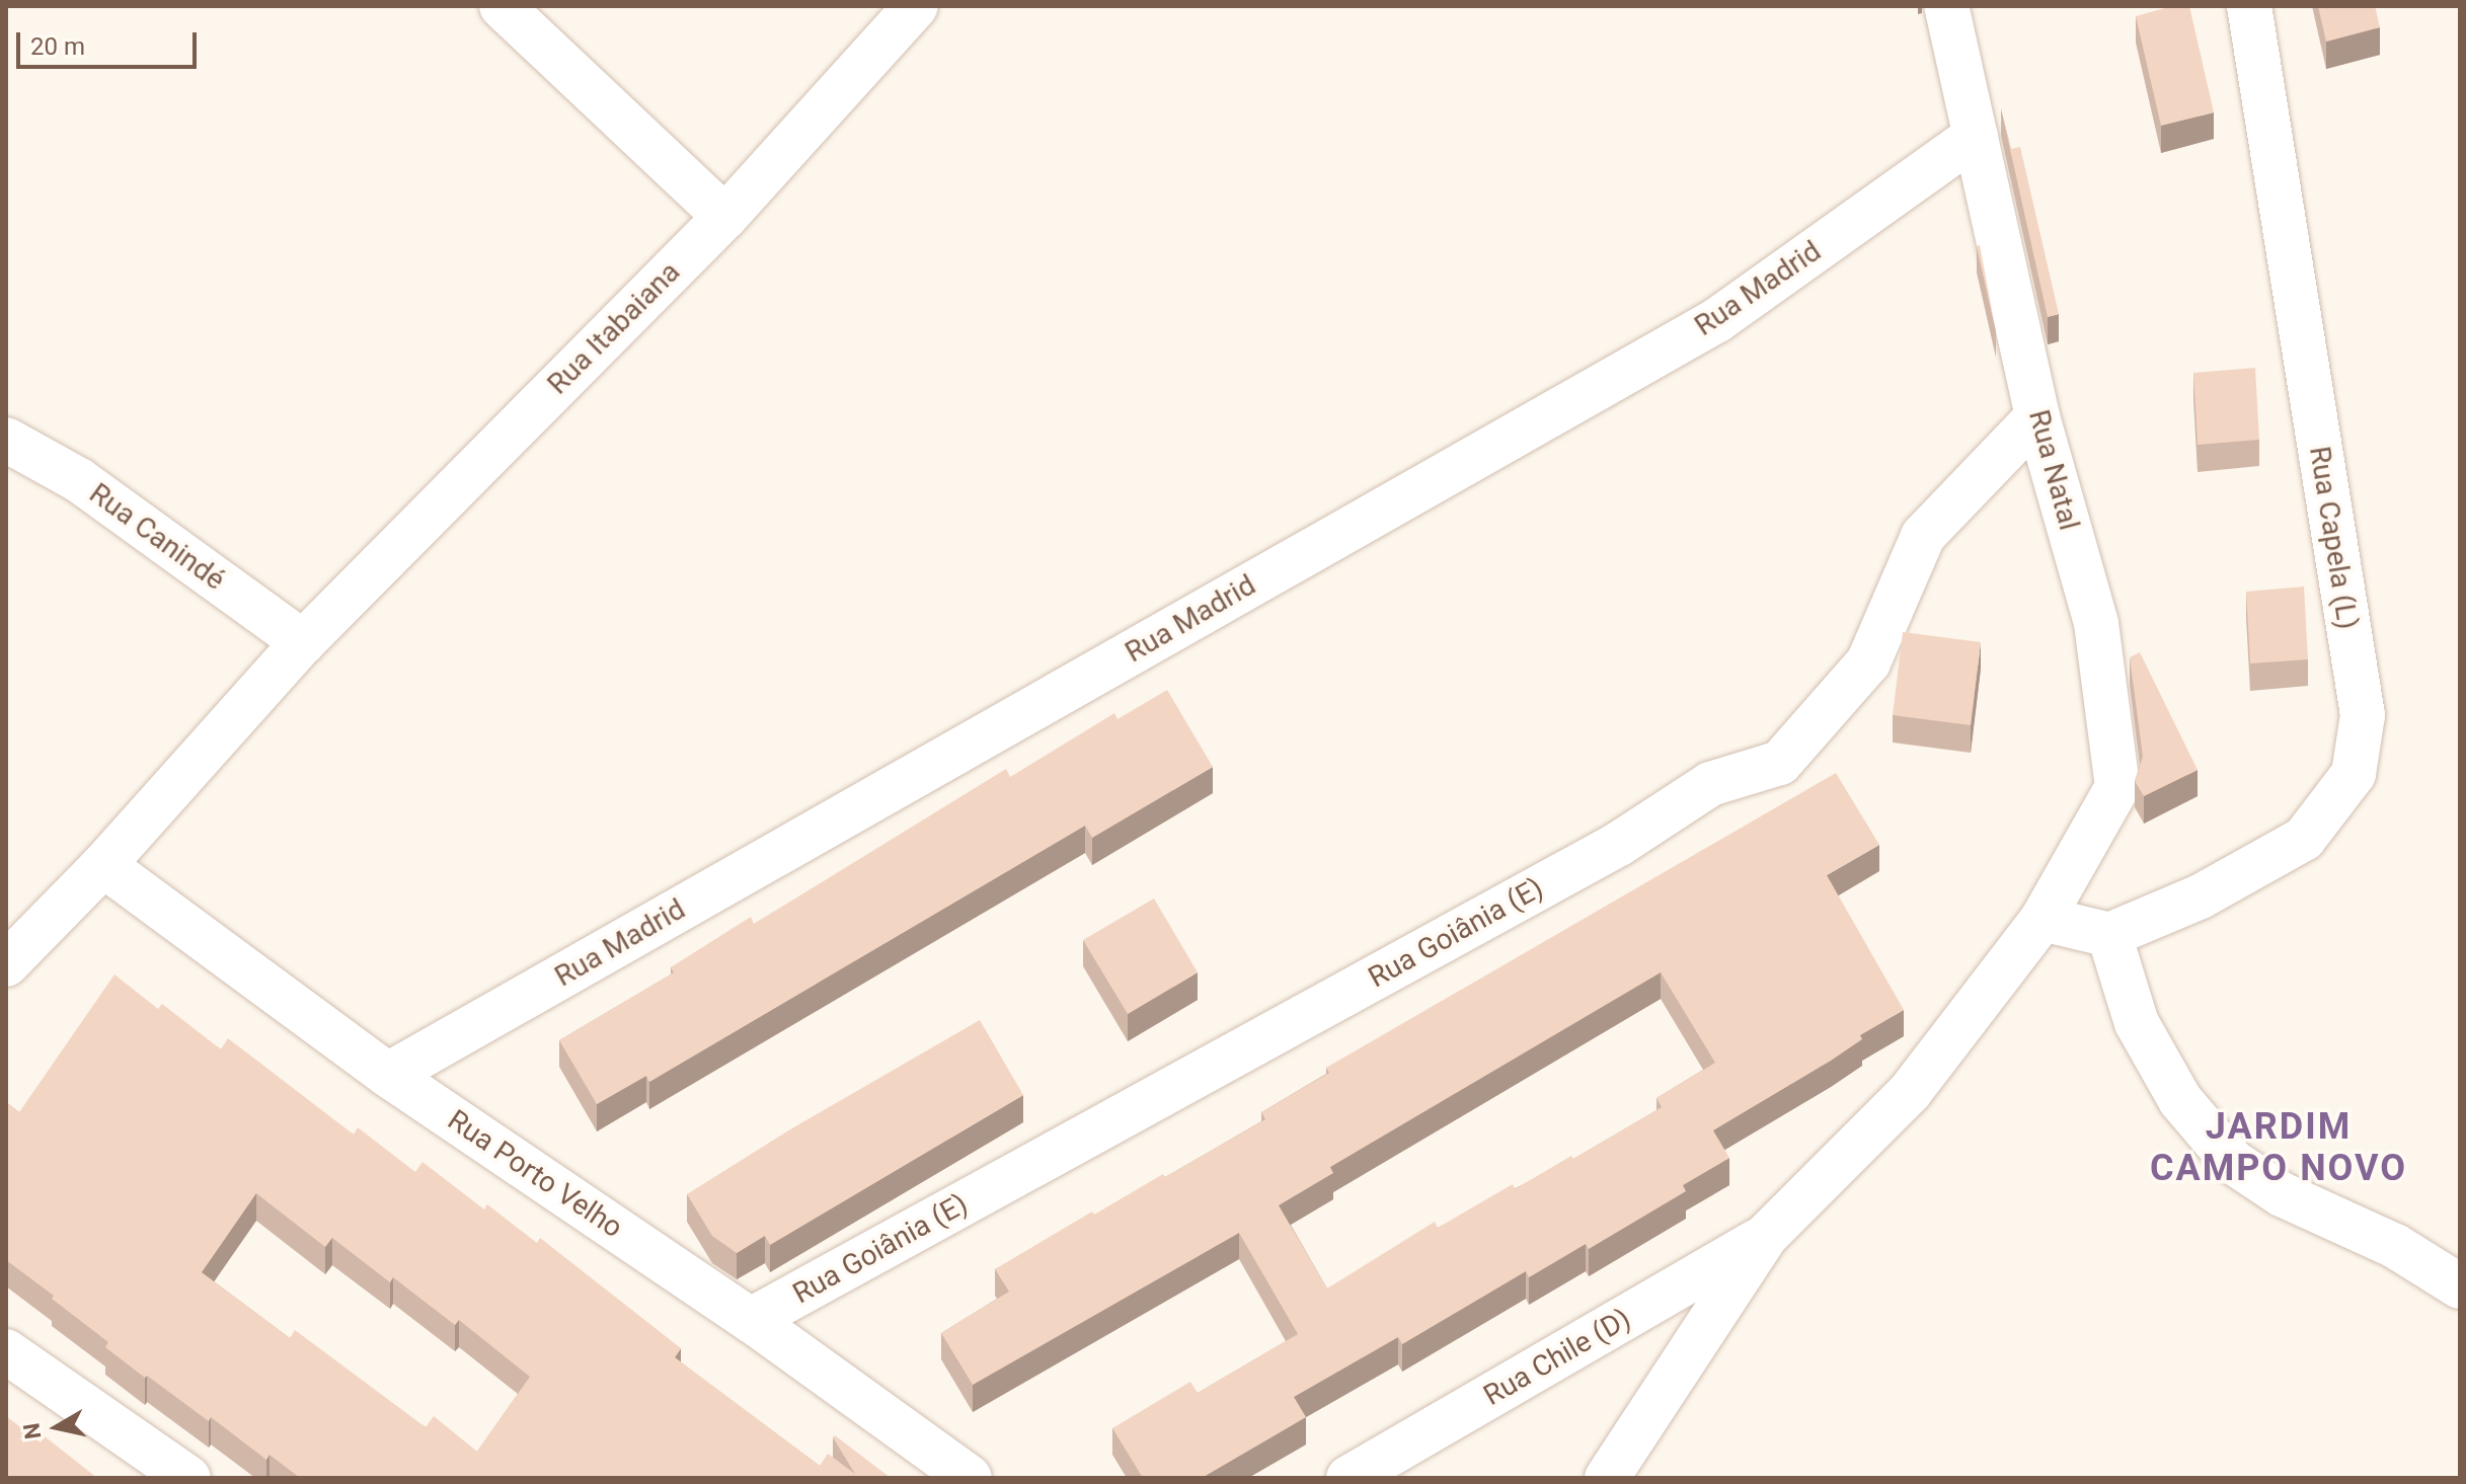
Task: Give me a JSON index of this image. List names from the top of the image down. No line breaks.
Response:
{"streets":{"street":["Rua Madrid","Rua Itabaiana","Rua Natal","Rua Canindé","Rua Capela (L)","Rua Goiânia (E)","Rua Porto Velho","Rua Chile (D)"]},"crossings":[["Rua Madrid","Rua Natal"],["Rua Madrid","Rua Porto Velho"],["Rua Itabaiana","Rua Canindé"],["Rua Itabaiana","Rua Porto Velho"],["Rua Natal","Rua Goiânia (E)"],["Rua Natal","Rua Chile (D)"],["Rua Goiânia (E)","Rua Porto Velho"]],"districts":["JARDIM CAMPO NOVO"],"scale_bar":"20 m","north":"left"}
